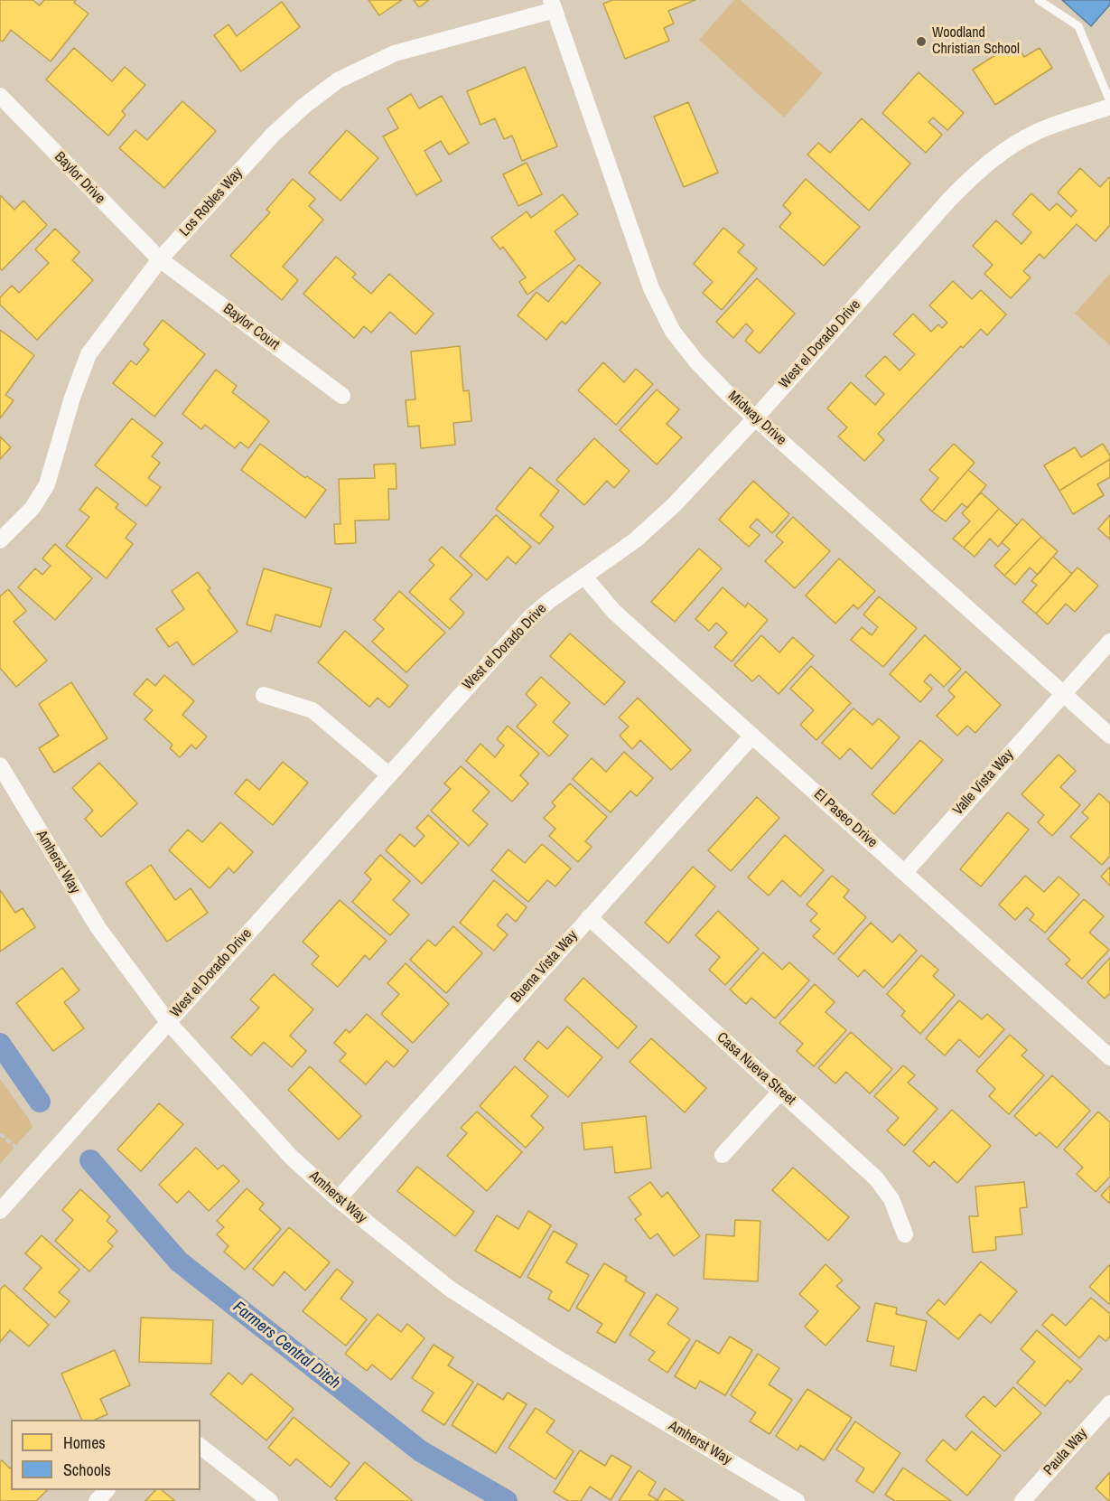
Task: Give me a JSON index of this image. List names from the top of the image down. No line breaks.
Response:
{"streets":{"street":["Baylor Drive","Los Robles Way","Baylor Court","West el Dorado Drive","Midway Drive","Valle Vista Way","El Paseo Drive","Amherst Way","Buena Vista Way","Casa Nueva Street","Paula Way"]},"crossings":[["Baylor Drive","Los Robles Way"],["Baylor Drive","Baylor Court"],["Los Robles Way","Baylor Court"],["Los Robles Way","Midway Drive"],["West el Dorado Drive","Midway Drive"],["West el Dorado Drive","El Paseo Drive"],["West el Dorado Drive","Amherst Way"],["Midway Drive","Valle Vista Way"],["Valle Vista Way","El Paseo Drive"],["El Paseo Drive","Buena Vista Way"],["Amherst Way","Buena Vista Way"],["Buena Vista Way","Casa Nueva Street"]],"water":["Farmers Central Ditch"],"places":["Woodland Christian School"],"legend":["Homes","Schools"]}
